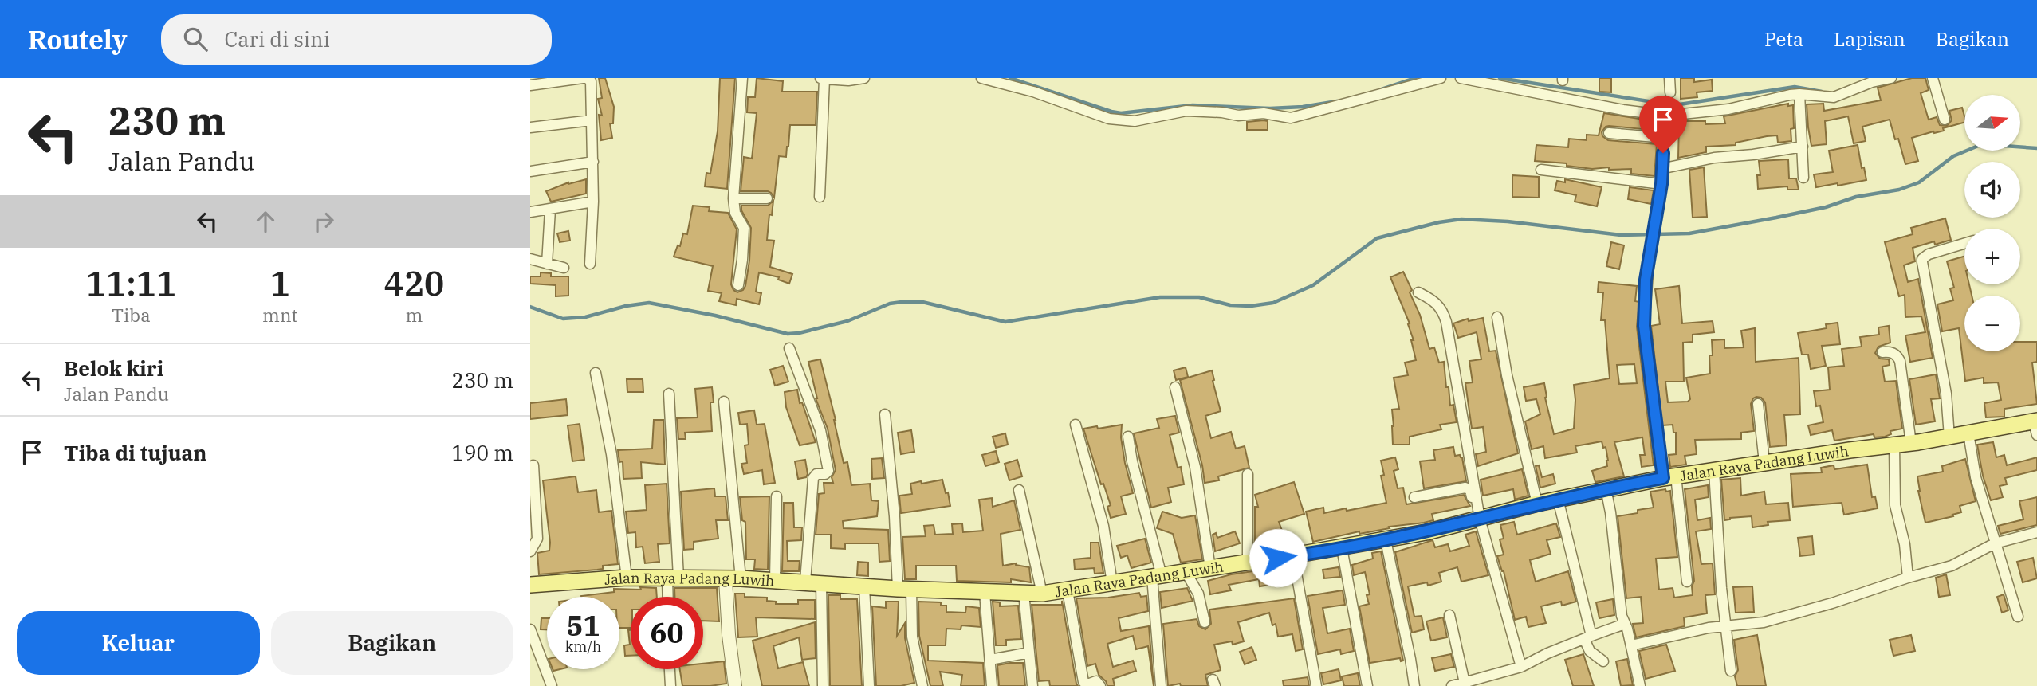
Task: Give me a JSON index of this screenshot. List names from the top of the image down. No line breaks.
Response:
{"streets":{"main road":["Jalan Raya Padang Luwih"]},"north":"right","page":{"header":"Routely","search":"Cari di sini","nav":["Peta","Lapisan","Bagikan"],"turn":["230 m","Jalan Pandu"],"map_buttons":["+","−"],"eta":["11:11","Tiba","1","mnt","420","m"],"list":[{"name":"Belok kiri","note":"Jalan Pandu","value":"230 m"},{"name":"Tiba di tujuan","value":"190 m"}],"speed":"51 km/h","limit":"60","buttons":["Keluar","Bagikan"]}}
